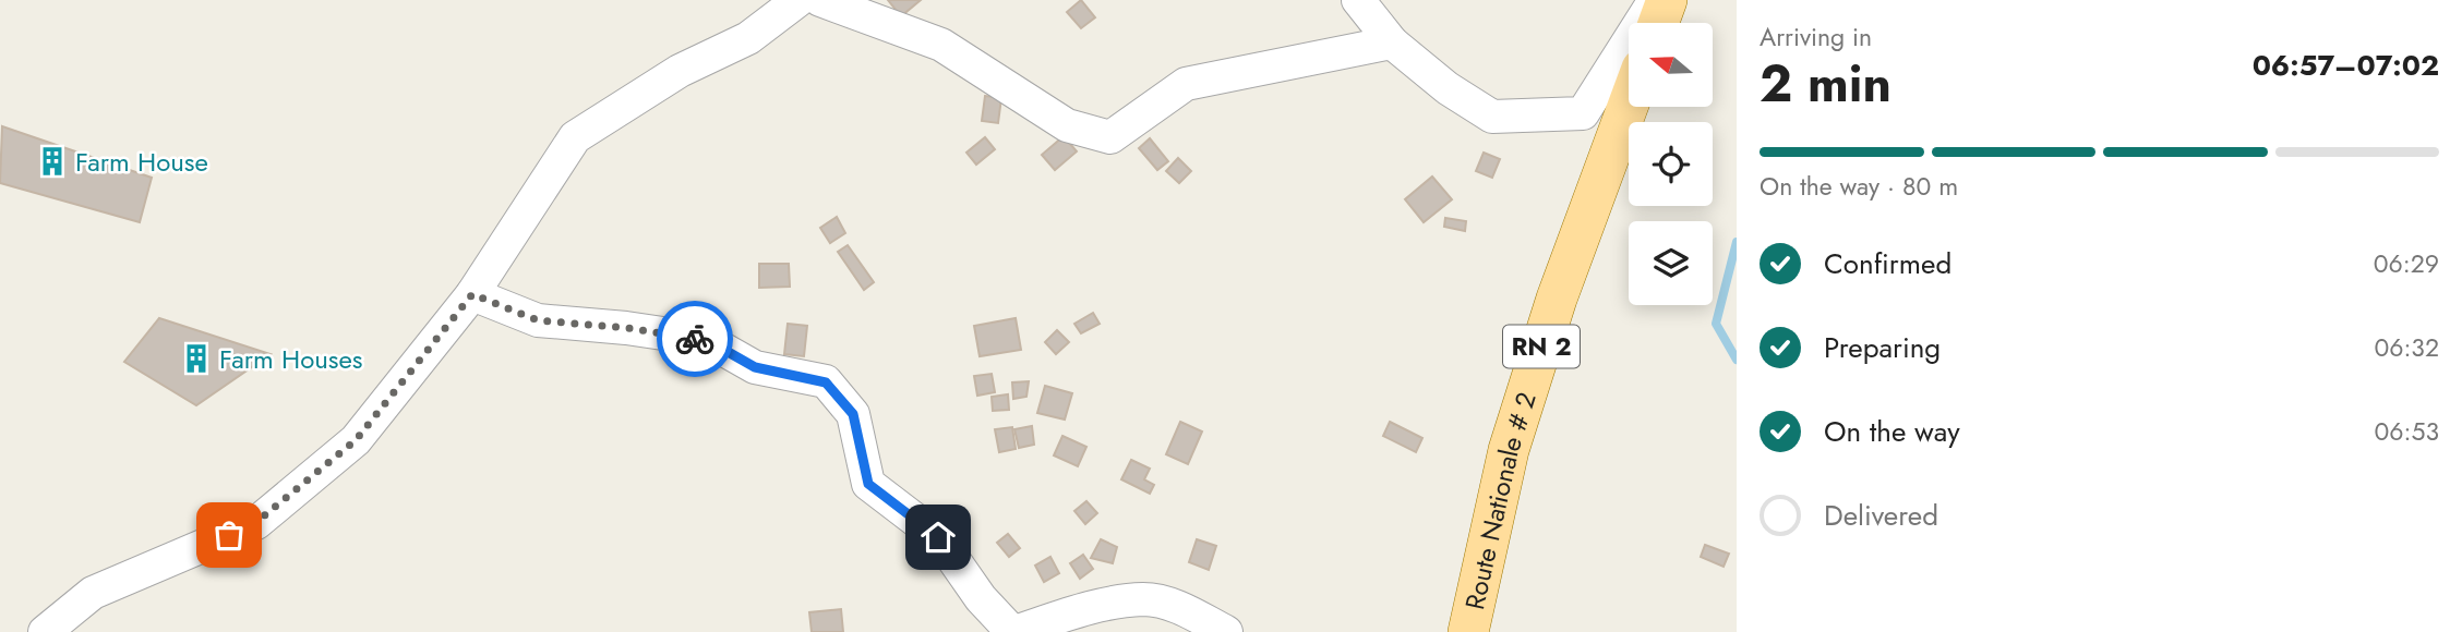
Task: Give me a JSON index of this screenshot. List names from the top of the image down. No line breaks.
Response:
{"streets":{"main road":["RN 2","Route Nationale # 2"]},"places":{"building":["Farm House","Farm Houses"]},"north":"left","page":{"heading":["2 min","Arriving in","06:57–07:02"],"bar":"On the way · 80 m","list":[["Confirmed","06:29"],["Preparing","06:32"],["On the way","06:53"],"Delivered"]}}
